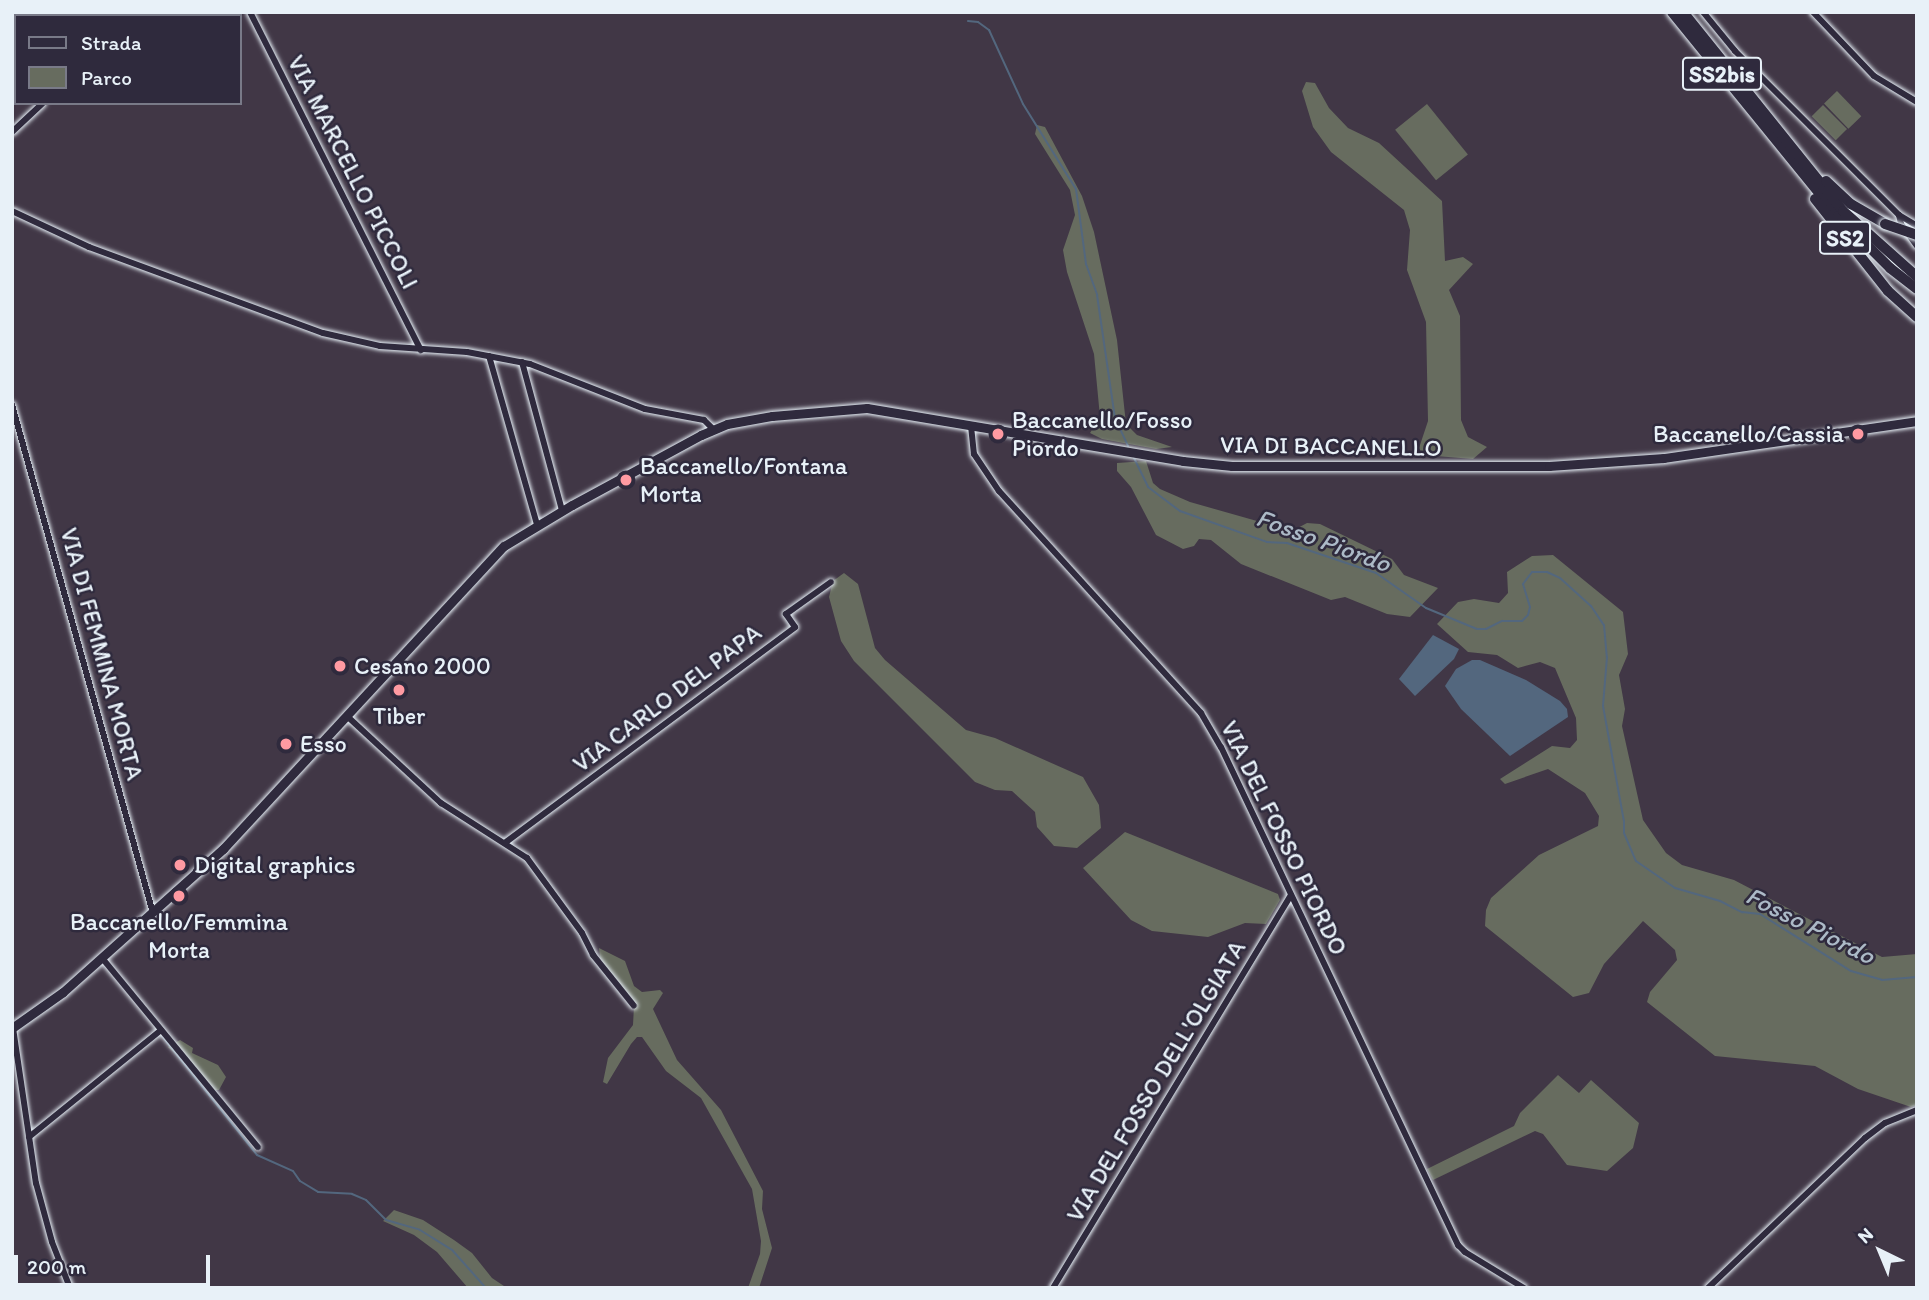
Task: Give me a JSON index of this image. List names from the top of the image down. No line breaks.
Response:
{"streets":{"highway":["SS2bis","SS2"],"street":["VIA MARCELLO PICCOLI","VIA DI BACCANELLO","VIA DI FEMMINA MORTA","VIA CARLO DEL PAPA","VIA DEL FOSSO PIORDO","VIA DEL FOSSO DELL'OLGIATA"]},"crossings":[["SS2bis","SS2"],["VIA DI BACCANELLO","VIA DI FEMMINA MORTA"],["VIA DI BACCANELLO","VIA DEL FOSSO PIORDO"],["VIA DEL FOSSO PIORDO","VIA DEL FOSSO DELL'OLGIATA"]],"water":["Fosso Piordo"],"places":["Baccanello/Fosso Piordo","Baccanello/Cassia","Baccanello/Fontana Morta","Cesano 2000","Tiber","Esso","Digital graphics","Baccanello/Femmina Morta"],"legend":["Strada","Parco"],"scale_bar":"200 m","north":"top left"}
